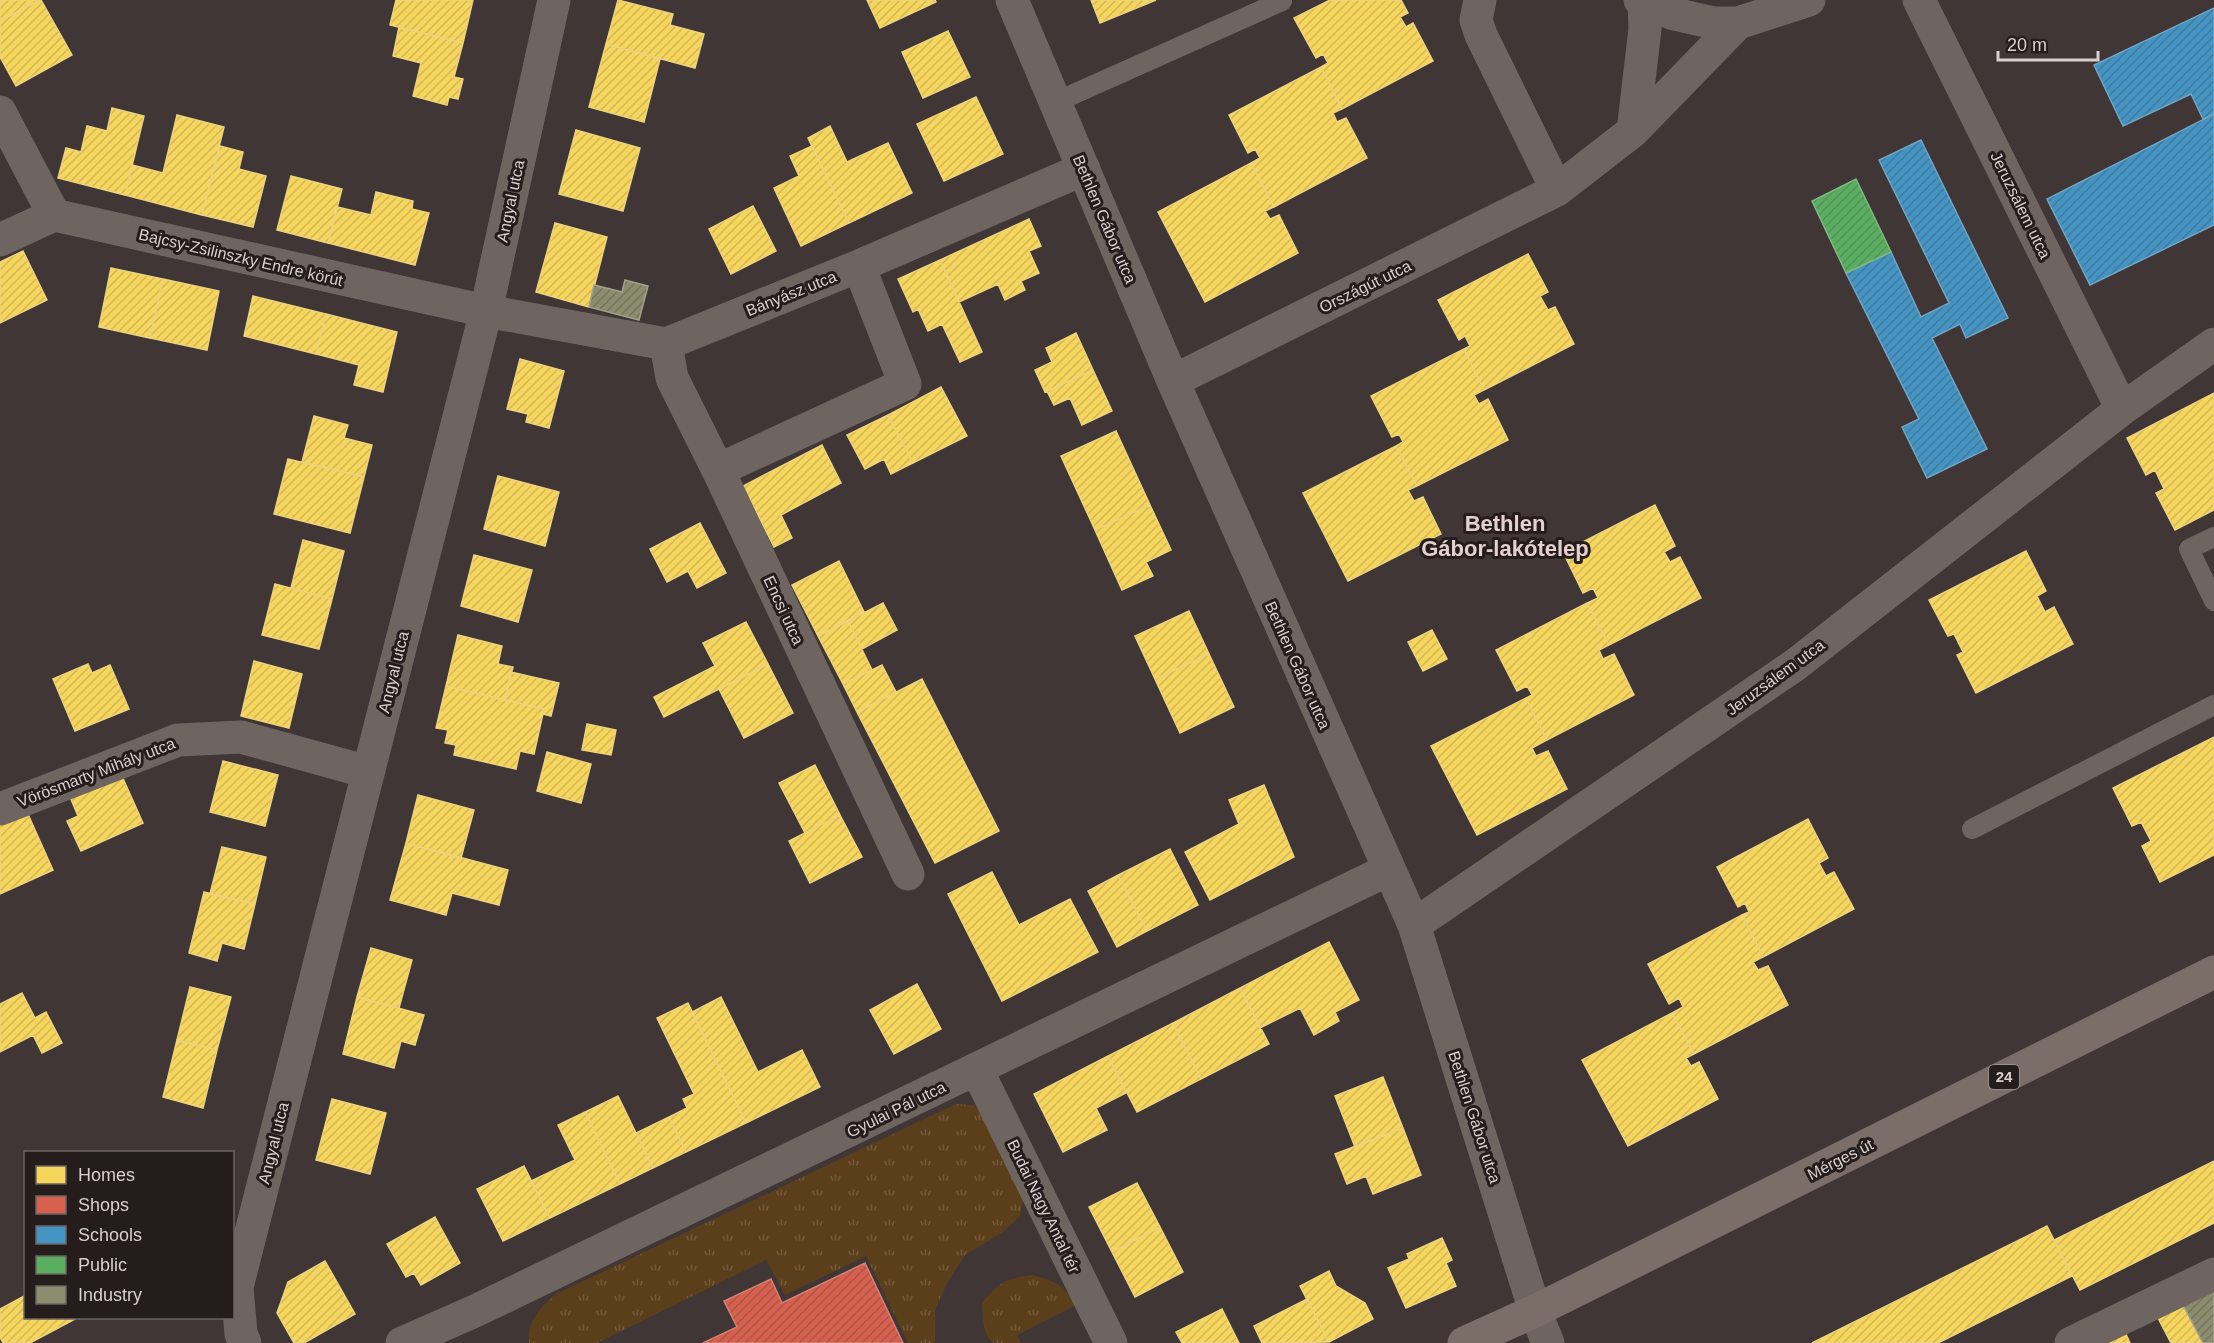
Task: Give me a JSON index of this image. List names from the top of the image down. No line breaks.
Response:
{"streets":{"main road":["24","Mérges út"],"street":["Angyal utca","Jeruzsálem utca","Bethlen Gábor utca","Bajcsy-Zsilinszky Endre körút","Országút utca","Bányász utca","Encsi utca","Vörösmarty Mihály utca","Gyulai Pál utca","Budai Nagy Antal tér"]},"crossings":[["Angyal utca","Bajcsy-Zsilinszky Endre körút"],["Angyal utca","Vörösmarty Mihály utca"],["Jeruzsálem utca","Bethlen Gábor utca"],["Bethlen Gábor utca","Országút utca"],["Bethlen Gábor utca","Bányász utca"],["Bethlen Gábor utca","Gyulai Pál utca"],["Bethlen Gábor utca","Mérges út"],["Bányász utca","Encsi utca"],["Gyulai Pál utca","Budai Nagy Antal tér"]],"districts":["Bethlen Gábor-lakótelep"],"legend":["Homes","Shops","Schools","Public","Industry"],"scale_bar":"20 m"}
